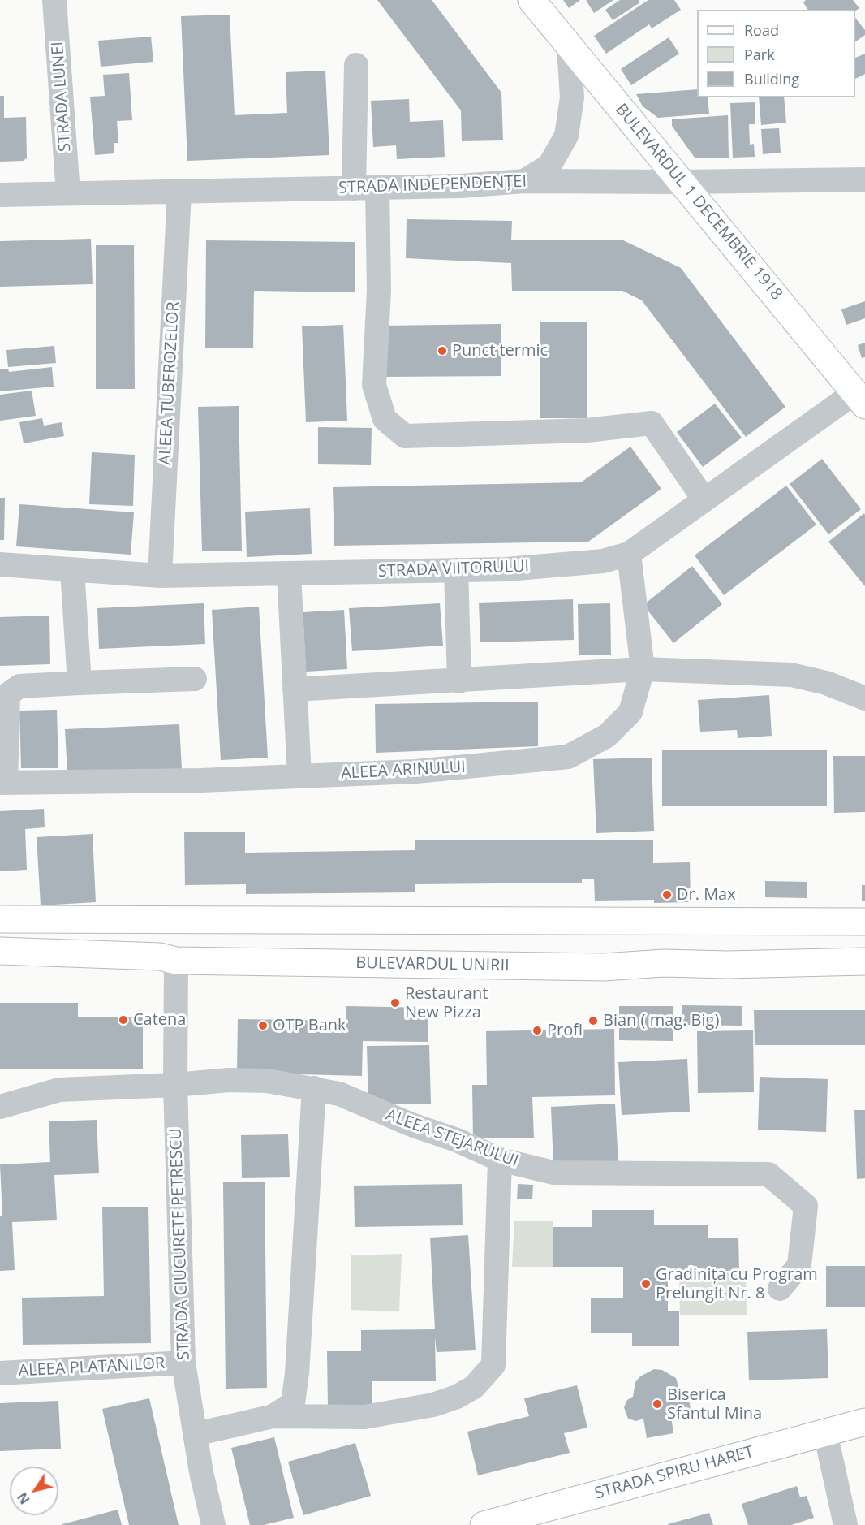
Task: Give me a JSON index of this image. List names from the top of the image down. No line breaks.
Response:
{"streets":{"main road":["BULEVARDUL 1 DECEMBRIE 1918","BULEVARDUL UNIRII","STRADA SPIRU HARET"],"street":["STRADA LUNEI","STRADA INDEPENDENȚEI","ALEEA TUBEROZELOR","STRADA VIITORULUI","ALEEA ARINULUI","ALEEA STEJARULUI","STRADA CIUCURETE PETRESCU","ALEEA PLATANILOR"]},"crossings":[["STRADA LUNEI","STRADA INDEPENDENȚEI"],["STRADA INDEPENDENȚEI","BULEVARDUL 1 DECEMBRIE 1918"],["STRADA INDEPENDENȚEI","ALEEA TUBEROZELOR"],["BULEVARDUL 1 DECEMBRIE 1918","STRADA VIITORULUI"],["ALEEA TUBEROZELOR","STRADA VIITORULUI"],["STRADA VIITORULUI","ALEEA ARINULUI"],["BULEVARDUL UNIRII","STRADA CIUCURETE PETRESCU"],["ALEEA STEJARULUI","STRADA CIUCURETE PETRESCU"],["STRADA CIUCURETE PETRESCU","ALEEA PLATANILOR"]],"places":["Punct termic","Dr. Max","Restaurant New Pizza","Catena","Bian ( mag. Big)","OTP Bank","Profi","Gradinița cu Program Prelungit Nr. 8","Biserica Sfantul Mina"],"legend":["Road","Park","Building"],"north":"bottom left"}
